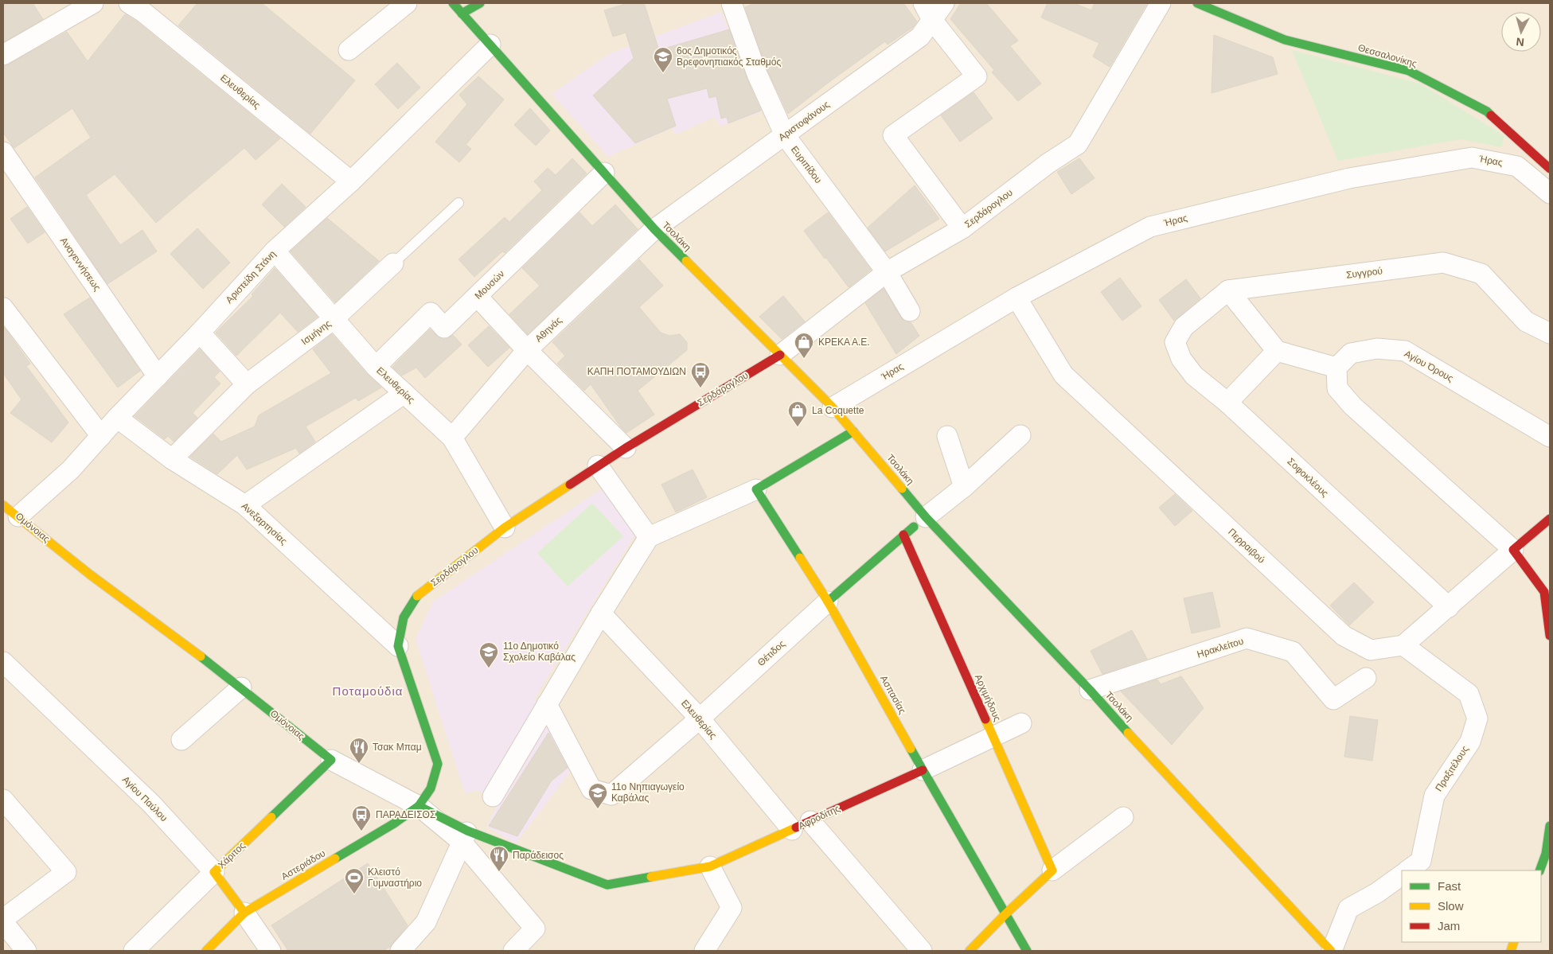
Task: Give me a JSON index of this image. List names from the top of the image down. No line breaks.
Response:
{"streets":{"street":["Θεσσαλονίκης","Ελευθερίας","Αριστοφάνους","Ήρας","Ευριπίδου","Σερδάρογλου","Τσολάκη","Αναγεννήσεως","Συγγρού","Αριστείδη Στάνη","Μουσών","Αθηνάς","Ισμήνης","Αγίου Όρους","Σοφοκλέους","Ανεξαρτησίας","Ομόνοιας","Περραιβού","Ηρακλείτου","Θέτιδος","Ασπασίας","Αρχιμήδους","Πραξιτέλους","Αγίου Παύλου","Αφροδίτης","Χάριτος","Αστεριάδου"]},"crossings":[["Ελευθερίας","Σερδάρογλου"],["Ελευθερίας","Αριστείδη Στάνη"],["Ελευθερίας","Μουσών"],["Ελευθερίας","Αθηνάς"],["Ελευθερίας","Ισμήνης"],["Ελευθερίας","Θέτιδος"],["Ελευθερίας","Αφροδίτης"],["Αριστοφάνους","Ευριπίδου"],["Αριστοφάνους","Τσολάκη"],["Αριστοφάνους","Αθηνάς"],["Ήρας","Τσολάκη"],["Ήρας","Περραιβού"],["Ευριπίδου","Σερδάρογλου"],["Σερδάρογλου","Τσολάκη"],["Σερδάρογλου","Ανεξαρτησίας"],["Σερδάρογλου","Ομόνοιας"],["Σερδάρογλου","Αστεριάδου"],["Τσολάκη","Αριστείδη Στάνη"],["Τσολάκη","Μουσών"],["Τσολάκη","Αθηνάς"],["Τσολάκη","Ηρακλείτου"],["Τσολάκη","Θέτιδος"],["Αναγεννήσεως","Αριστείδη Στάνη"],["Συγγρού","Σοφοκλέους"],["Αριστείδη Στάνη","Ανεξαρτησίας"],["Αριστείδη Στάνη","Ομόνοιας"],["Ισμήνης","Ανεξαρτησίας"],["Ομόνοιας","Αφροδίτης"],["Ομόνοιας","Χάριτος"],["Ομόνοιας","Αστεριάδου"],["Περραιβού","Πραξιτέλους"],["Θέτιδος","Ασπασίας"],["Θέτιδος","Αρχιμήδους"],["Ασπασίας","Αφροδίτης"],["Αρχιμήδους","Αφροδίτης"],["Αγίου Παύλου","Χάριτος"],["Αγίου Παύλου","Αστεριάδου"]],"districts":["Ποταμούδια"],"places":{"school or university":["6ος Δημοτικός Βρεφονηπιακός Σταθμός","11ο Δημοτικό Σχολείο Καβάλας","11ο Νηπιαγωγείο Καβάλας"],"shop":["ΚΡΕΚΑ Α.Ε.","La Coquette"],"bus stop":["ΚΑΠΗ ΠΟΤΑΜΟΥΔΙΩΝ","ΠΑΡΑΔΕΙΣΟΣ"],"restaurant":["Τσακ Μπαμ","Παράδεισος"],"sports":["Κλειστό Γυμναστήριο"]},"legend":["Fast","Slow","Jam"],"north":"bottom"}
